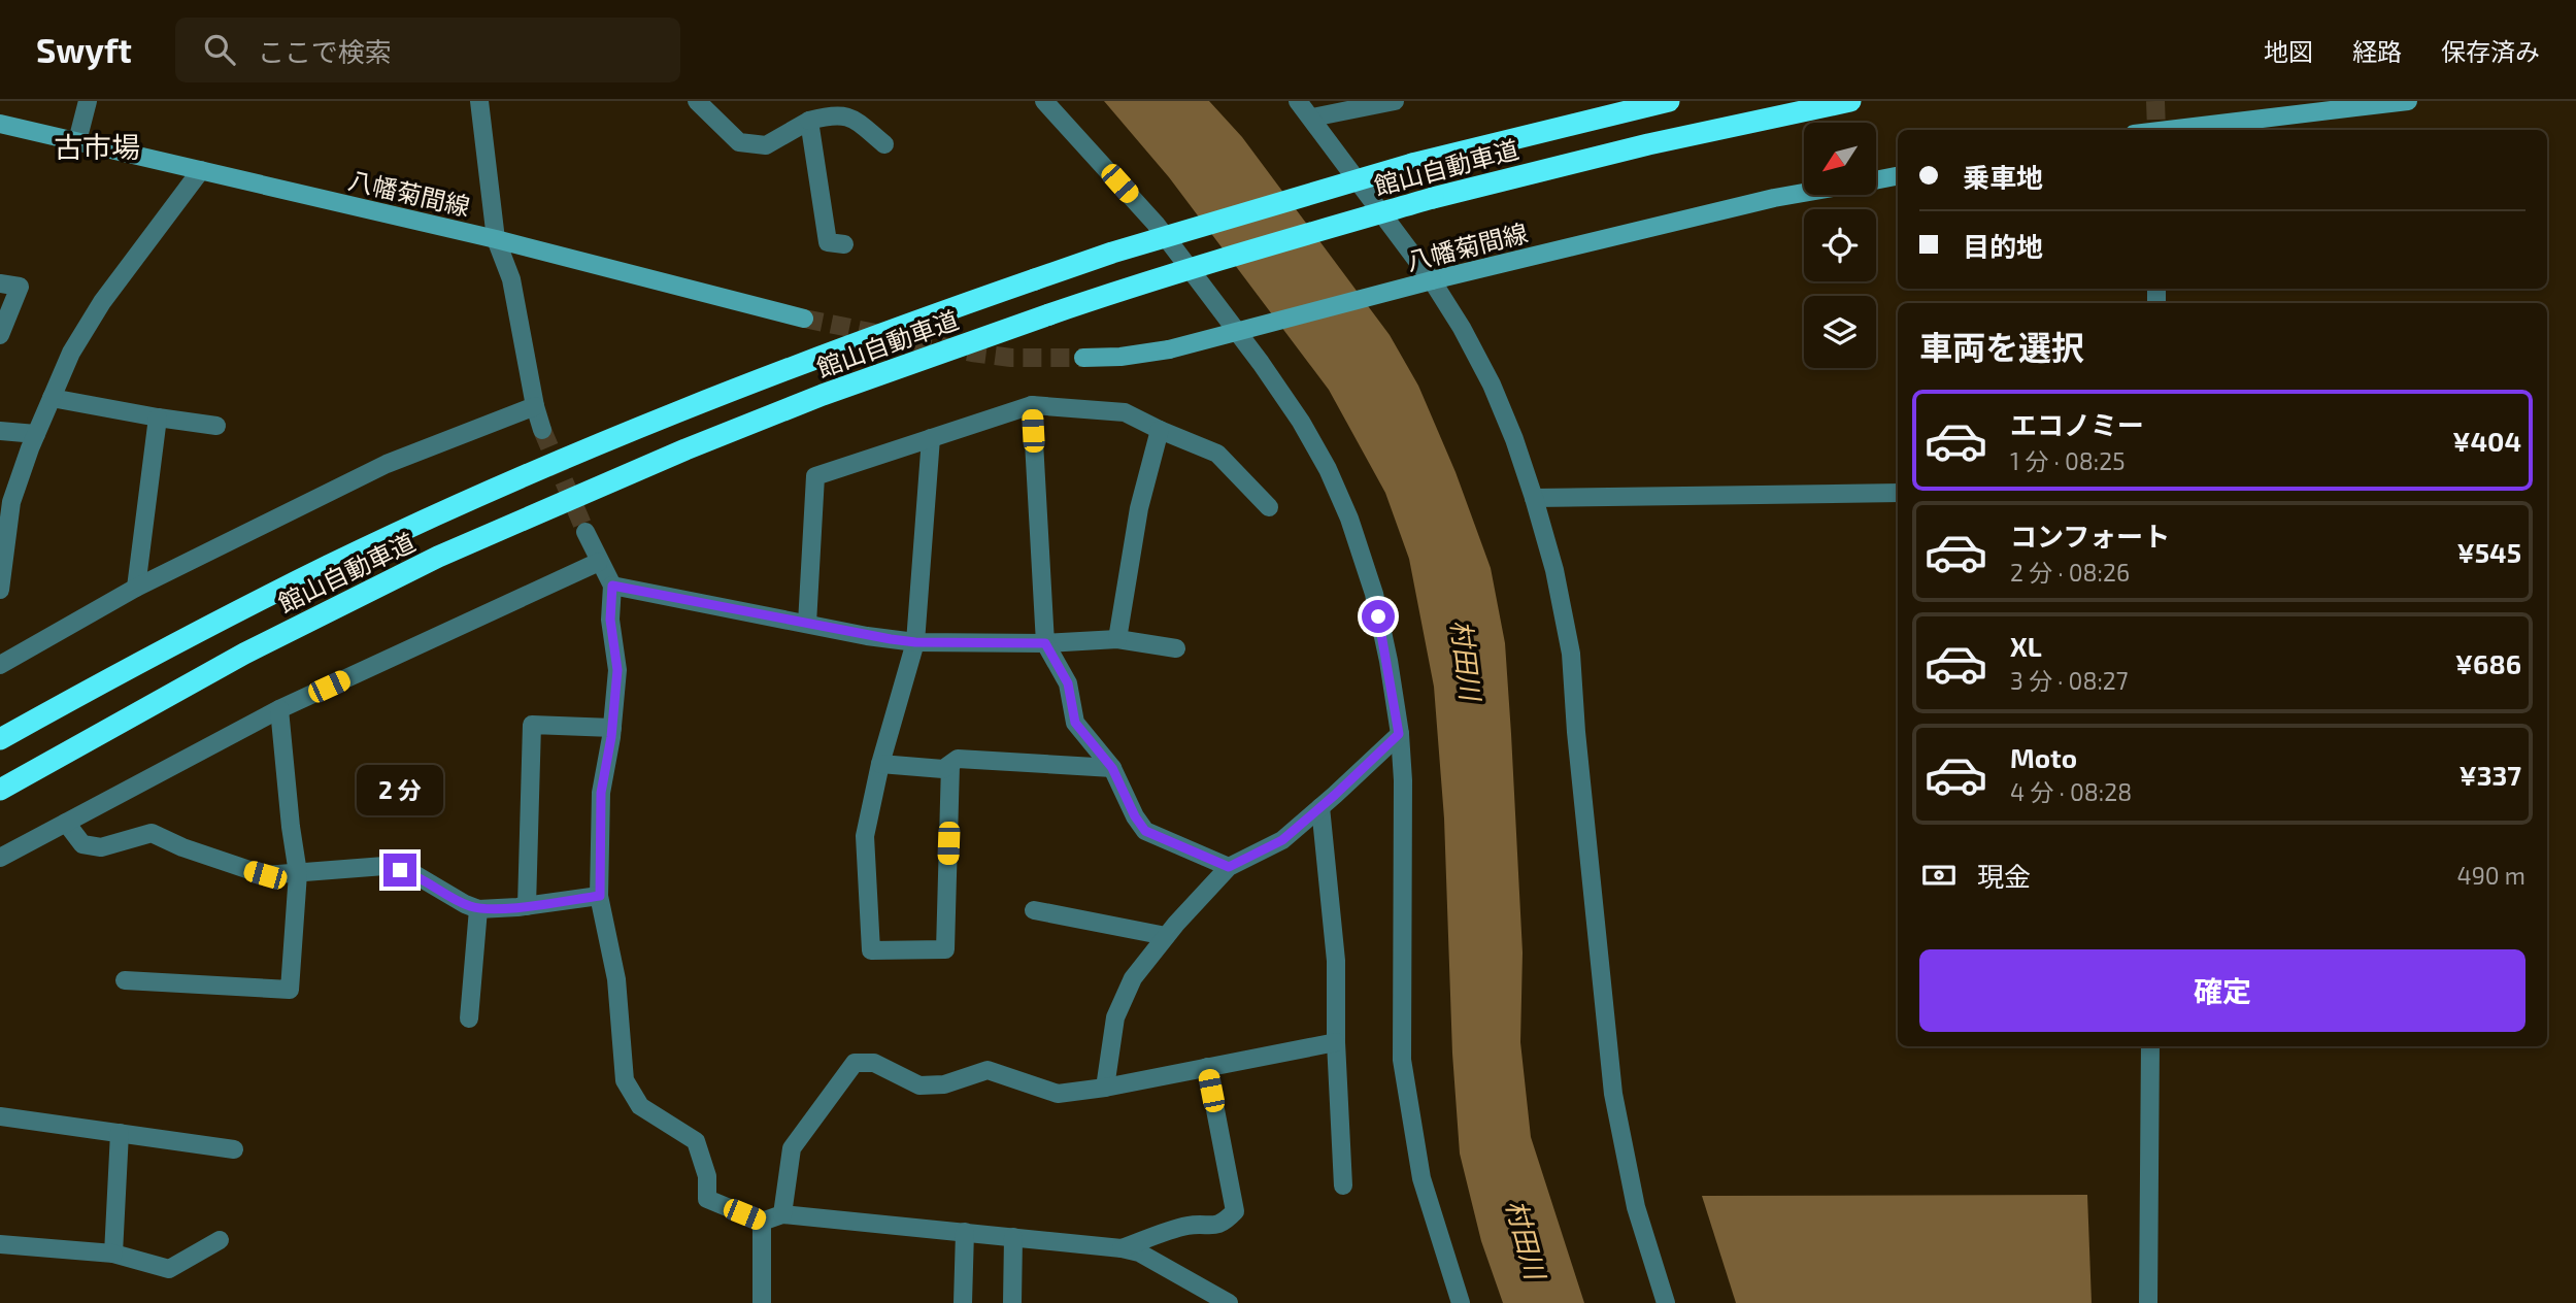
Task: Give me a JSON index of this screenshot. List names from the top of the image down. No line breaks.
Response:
{"streets":{"highway":["館山自動車道"],"main road":["八幡菊間線"]},"districts":["古市場"],"water":["村田川"],"north":"bottom left","page":{"header":"Swyft","search":"ここで検索","nav":["地図","経路","保存済み"],"banner":["乗車地","目的地"],"heading":"車両を選択","list":[{"name":"エコノミー","note":"1 分 · 08:25","value":"¥404"},{"name":"コンフォート","note":"2 分 · 08:26","value":"¥545"},{"name":"XL","note":"3 分 · 08:27","value":"¥686"},{"name":"Moto","note":"4 分 · 08:28","value":"¥337"}],"bubble":"2 分","pay":["現金","490 m"],"buttons":"確定"}}
